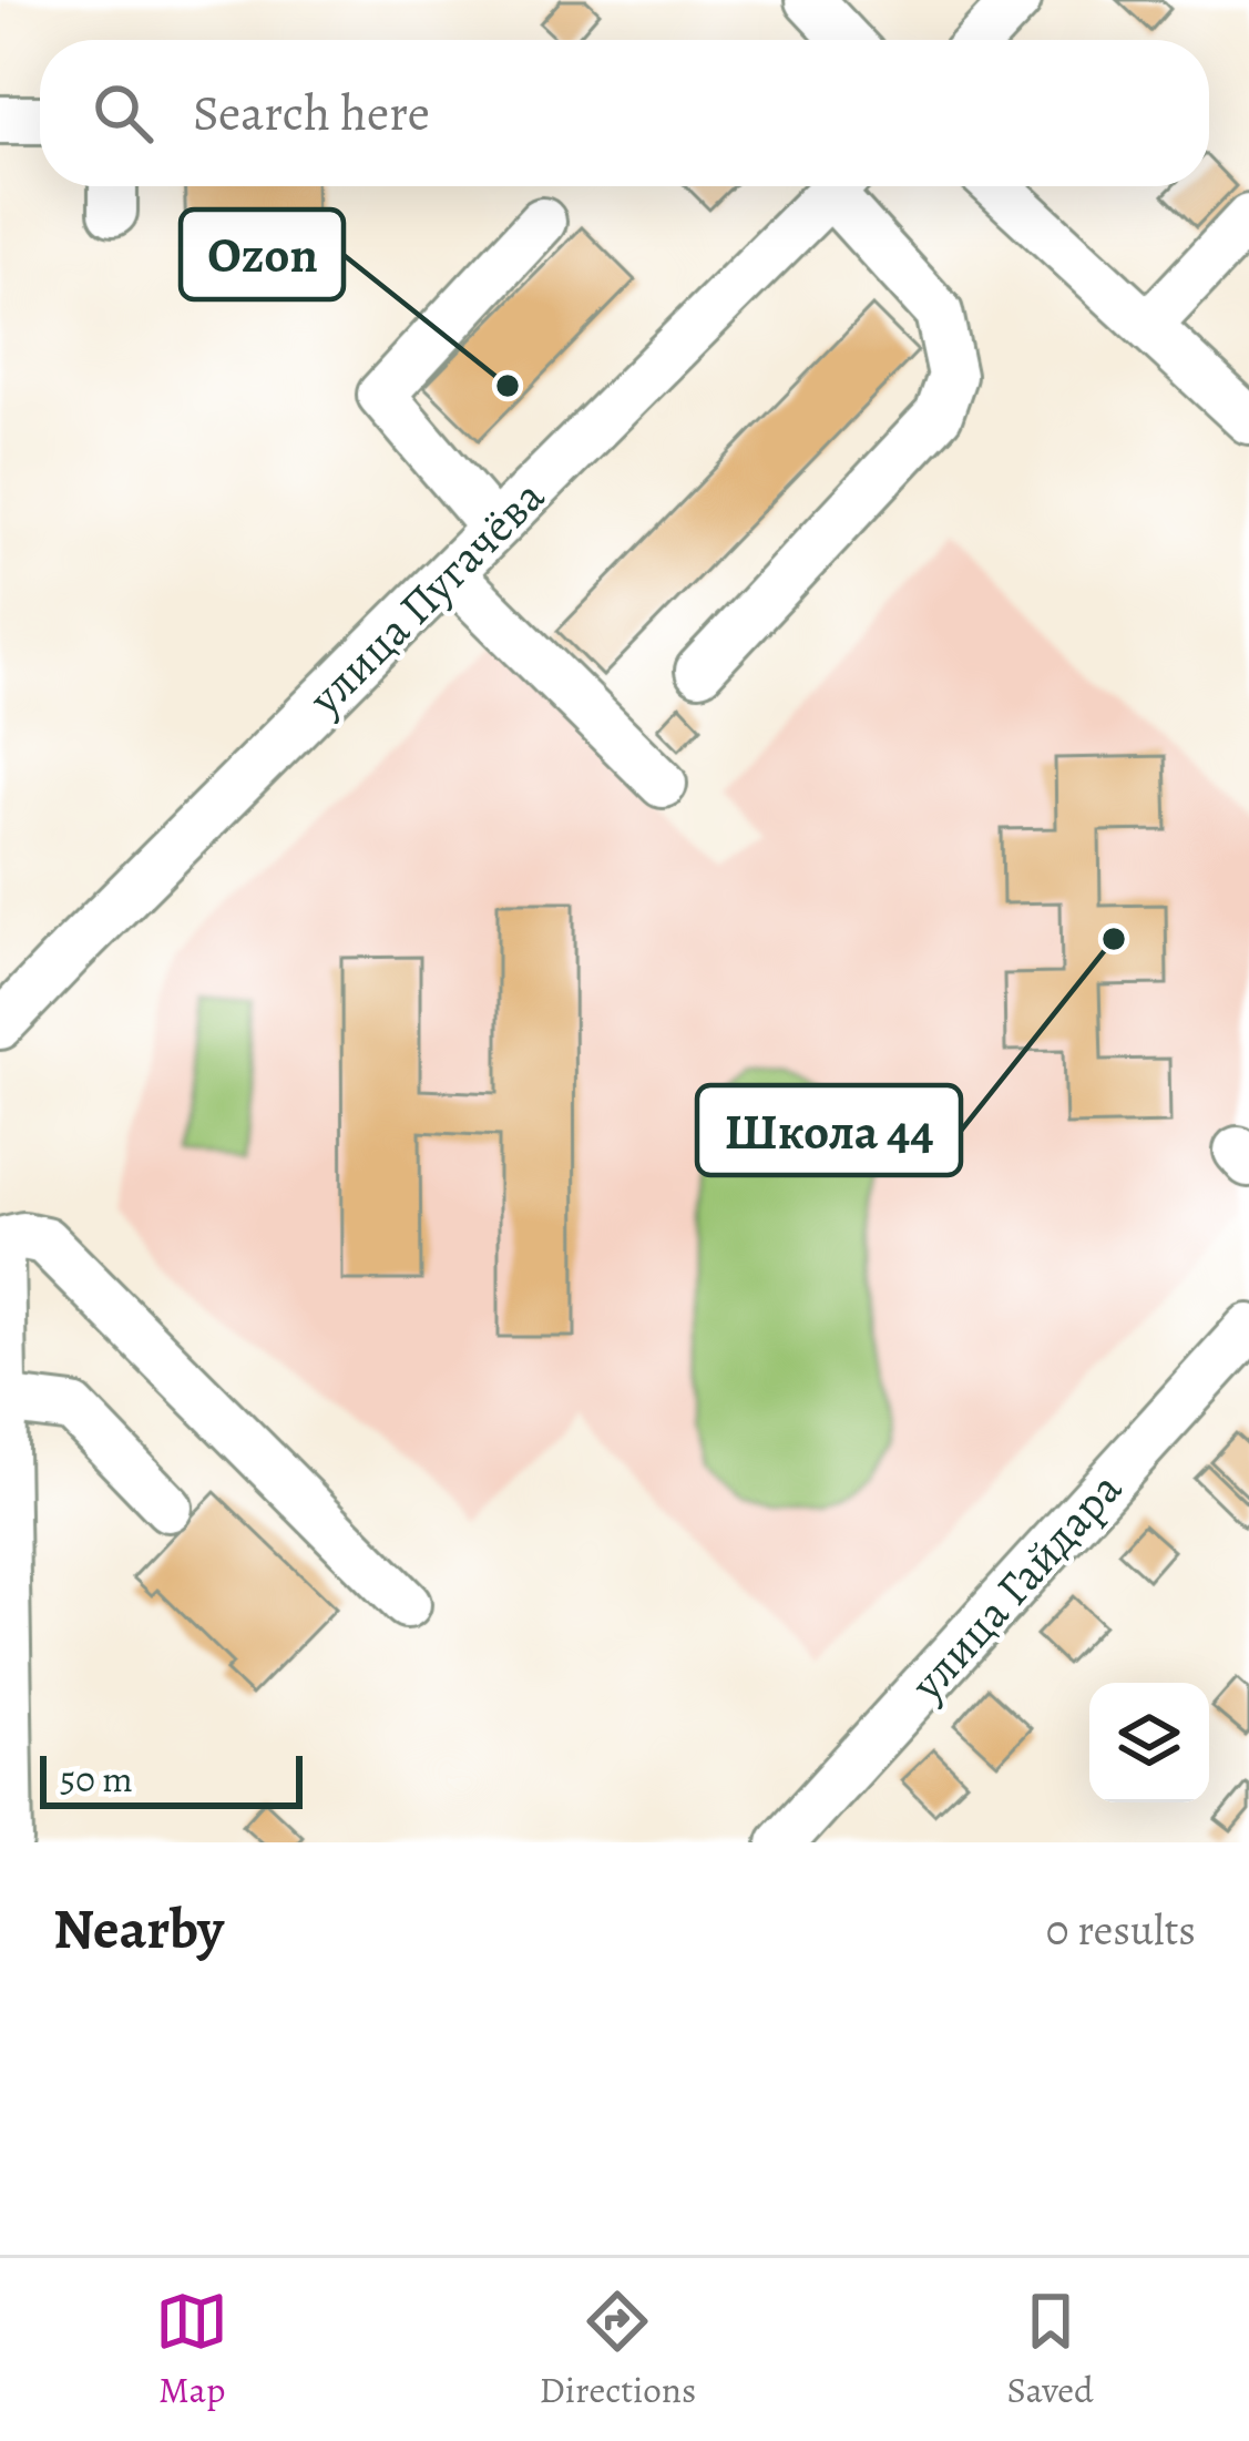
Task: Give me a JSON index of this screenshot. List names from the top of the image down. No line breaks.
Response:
{"streets":{"street":["улица Пугачёва","улица Гайдара"]},"places":["Ozon","Школа 44"],"scale_bar":"50 m","page":{"search":"Search here","scale":"50 m","heading":["Nearby","0 results"],"nav":["Map","Directions","Saved"]}}
